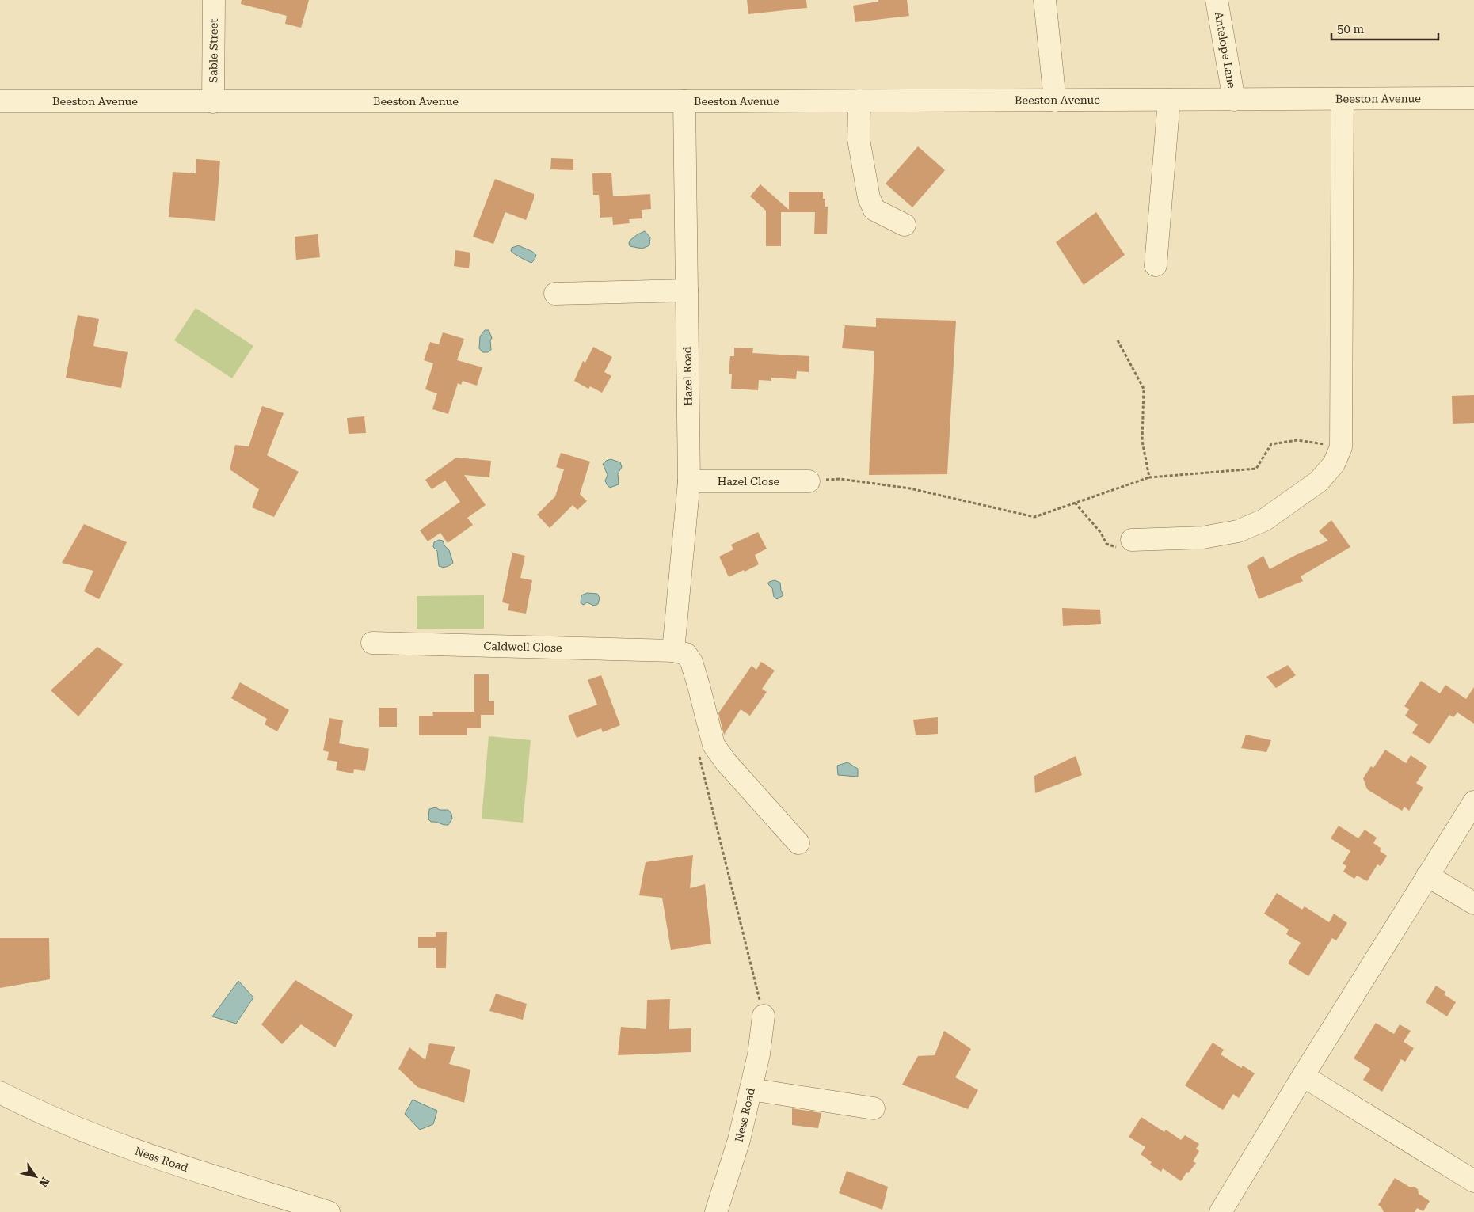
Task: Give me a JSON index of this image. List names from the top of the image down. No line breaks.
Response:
{"streets":{"street":["Antelope Lane","Sable Street","Beeston Avenue","Hazel Road","Hazel Close","Caldwell Close","Ness Road"]},"crossings":[["Antelope Lane","Beeston Avenue"],["Sable Street","Beeston Avenue"],["Beeston Avenue","Hazel Road"],["Hazel Road","Hazel Close"],["Hazel Road","Caldwell Close"]],"scale_bar":"50 m","north":"bottom right"}
